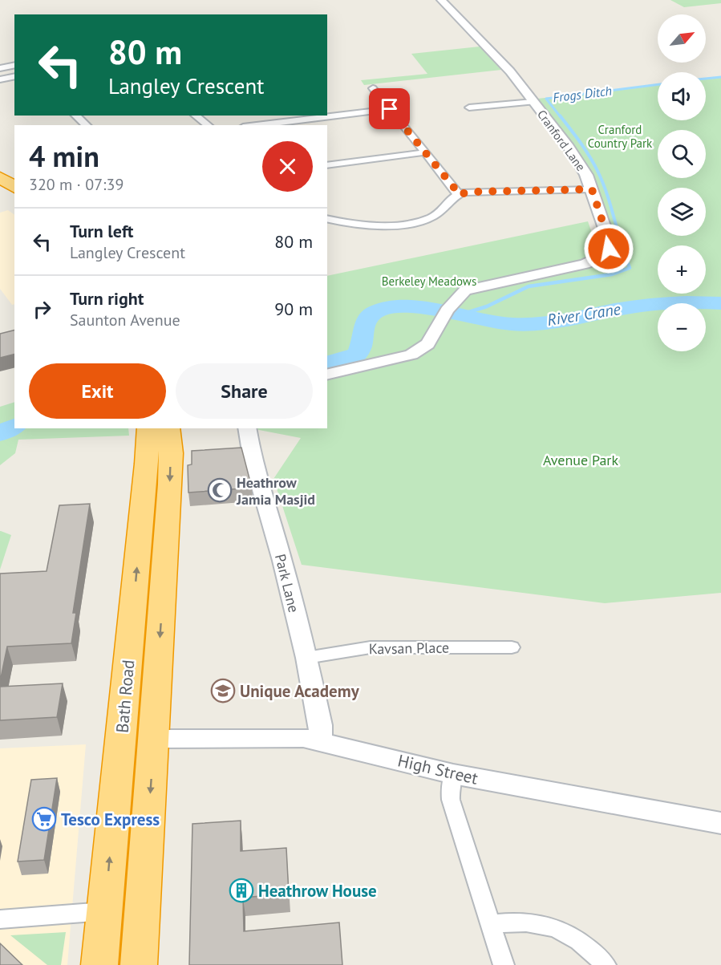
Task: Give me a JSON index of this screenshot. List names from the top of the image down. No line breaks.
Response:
{"streets":{"highway":["Bath Road"],"street":["Cranford Lane","Park Lane","Kavsan Place","High Street"]},"crossings":[["Park Lane","Kavsan Place"],["Park Lane","High Street"],["Bath Road","High Street"]],"water":["Frogs Ditch","River Crane"],"parks":["Cranford Country Park","Berkeley Meadows","Avenue Park"],"places":{"mosque":["Heathrow Jamia Masjid"],"school or university":["Unique Academy"],"supermarket":["Tesco Express"],"building":["Heathrow House"]},"north":"top right","page":{"map_buttons":["+","−"],"turn":["80 m","Langley Crescent"],"heading":["4 min","320 m · 07:39"],"list":[{"name":"Turn left","note":"Langley Crescent","value":"80 m"},{"name":"Turn right","note":"Saunton Avenue","value":"90 m"}],"buttons":["Exit","Share"]}}
